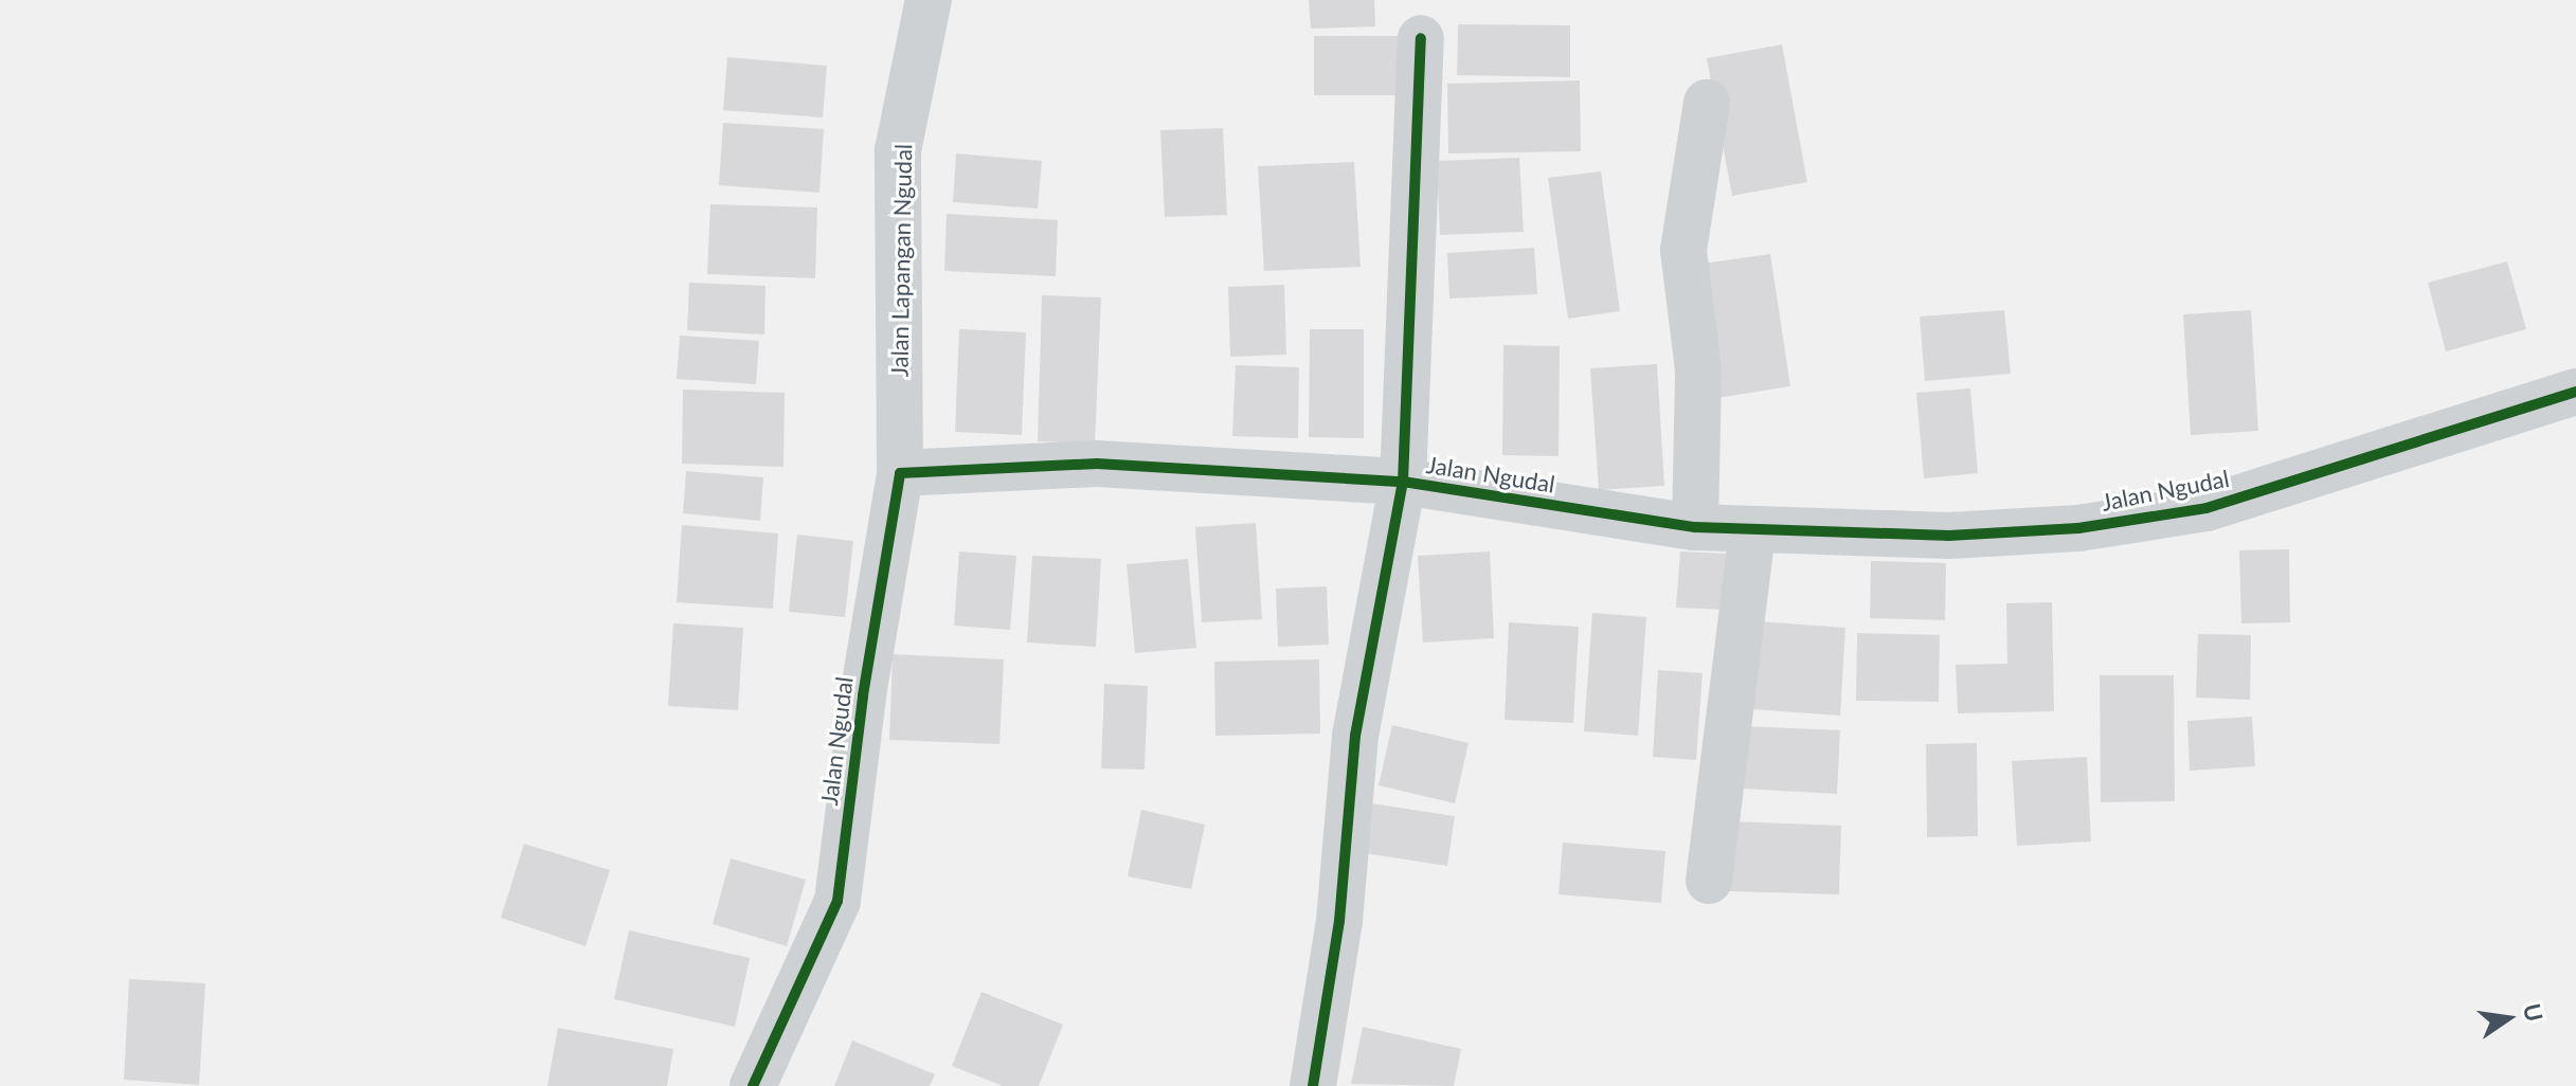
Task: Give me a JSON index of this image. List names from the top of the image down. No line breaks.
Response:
{"streets":{"street":["Jalan Lapangan Ngudal","Jalan Ngudal"]},"crossings":[["Jalan Lapangan Ngudal","Jalan Ngudal"]],"north":"right"}
